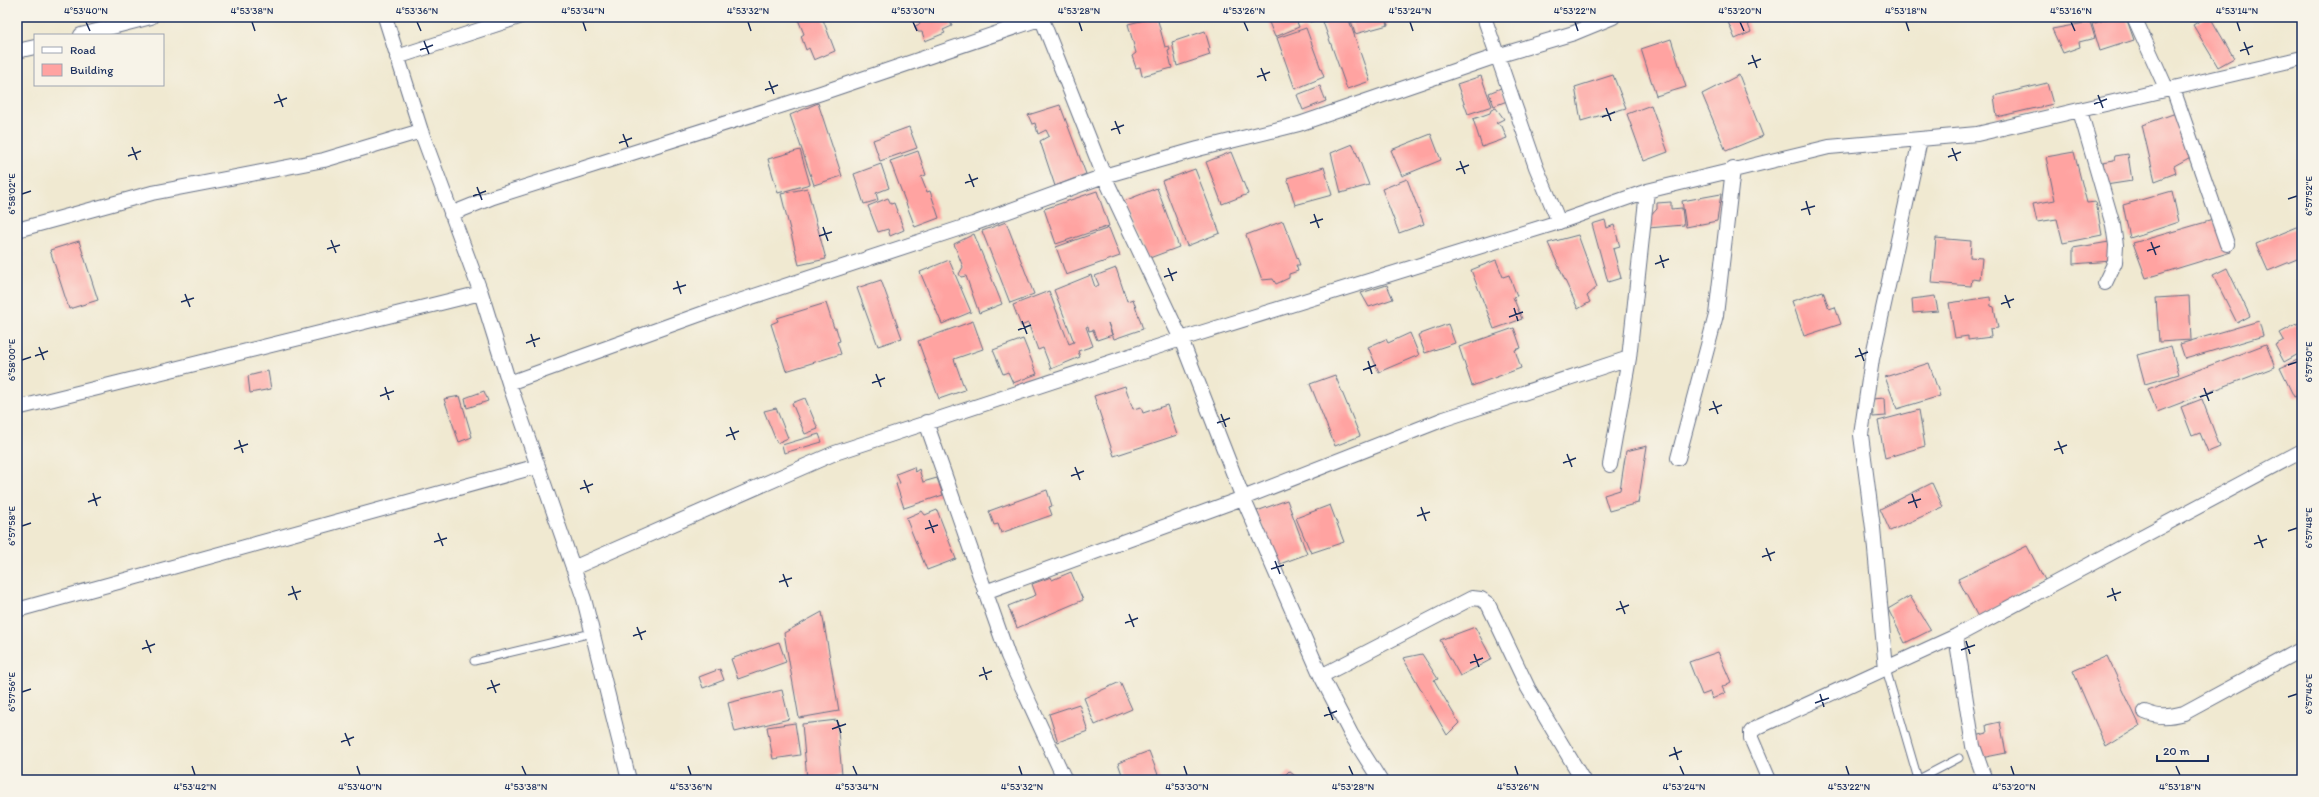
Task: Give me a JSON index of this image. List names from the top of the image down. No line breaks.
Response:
{"legend":["Road","Building"],"scale_bar":"20 m","coordinates":["4°53'40\"N","4°53'38\"N","4°53'36\"N","4°53'34\"N","4°53'32\"N","4°53'30\"N","4°53'28\"N","4°53'26\"N","4°53'24\"N","4°53'22\"N","4°53'20\"N","4°53'18\"N","4°53'16\"N","4°53'14\"N","6°58'02\"E","6°57'52\"E","6°58'00\"E","6°57'50\"E","6°57'58\"E","6°57'48\"E","6°57'56\"E","6°57'46\"E","4°53'42\"N"]}
